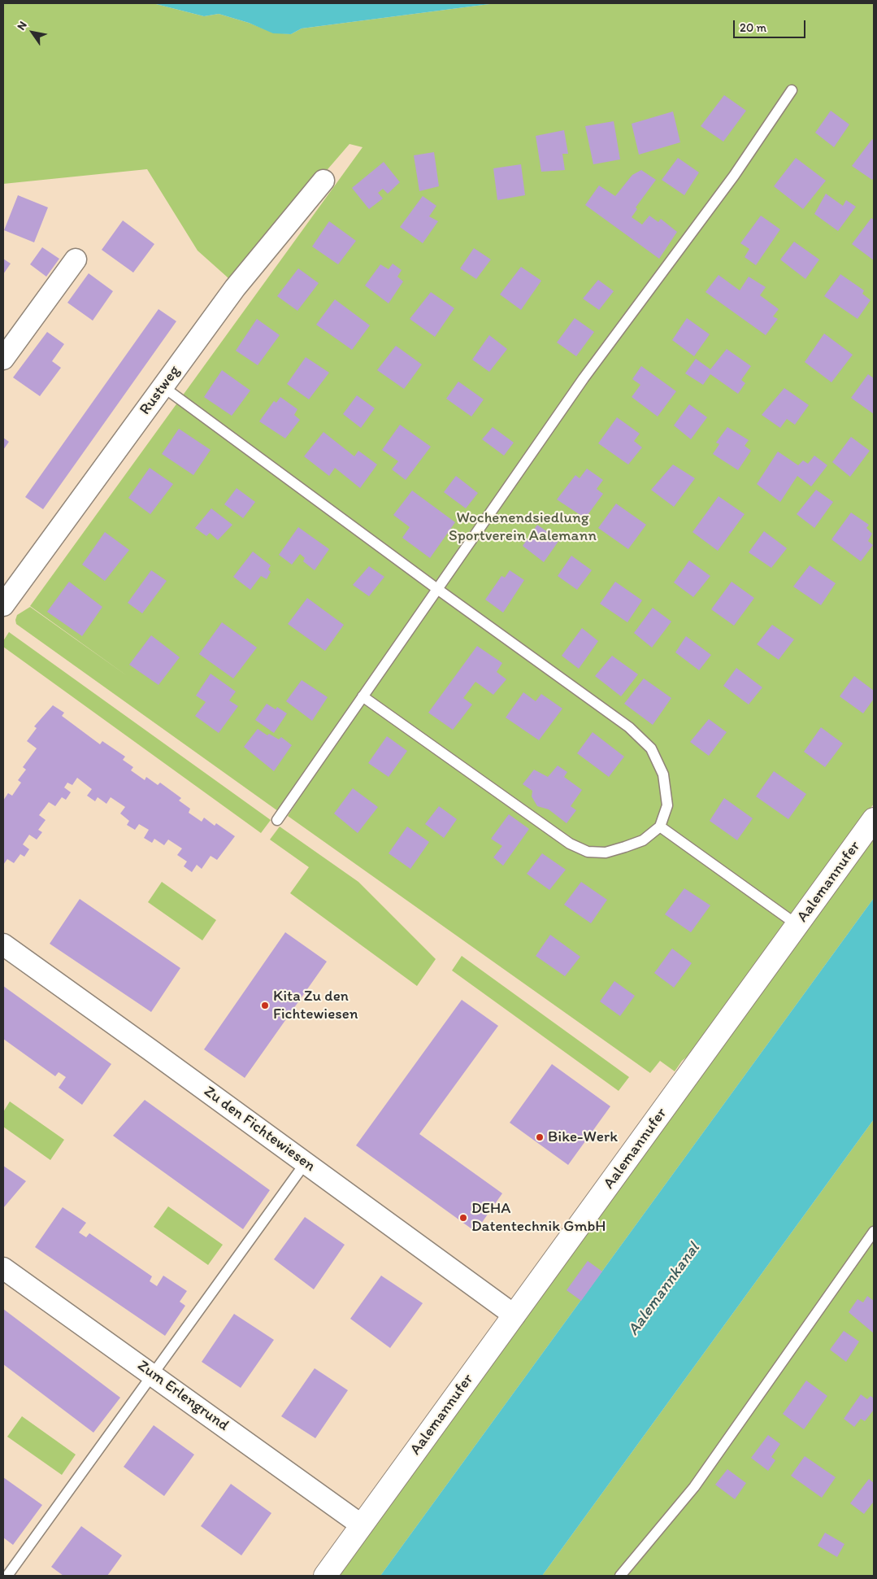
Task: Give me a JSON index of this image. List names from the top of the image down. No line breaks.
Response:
{"streets":{"street":["Rustweg","Aalemannufer","Zu den Fichtewiesen","Zum Erlengrund"]},"crossings":[["Aalemannufer","Zu den Fichtewiesen"],["Aalemannufer","Zum Erlengrund"]],"water":["Aalemannkanal"],"parks":["Wochenendsiedlung Sportverein Aalemann"],"places":["Kita Zu den Fichtewiesen","Bike-Werk","DEHA Datentechnik GmbH"],"scale_bar":"20 m","north":"top left"}
